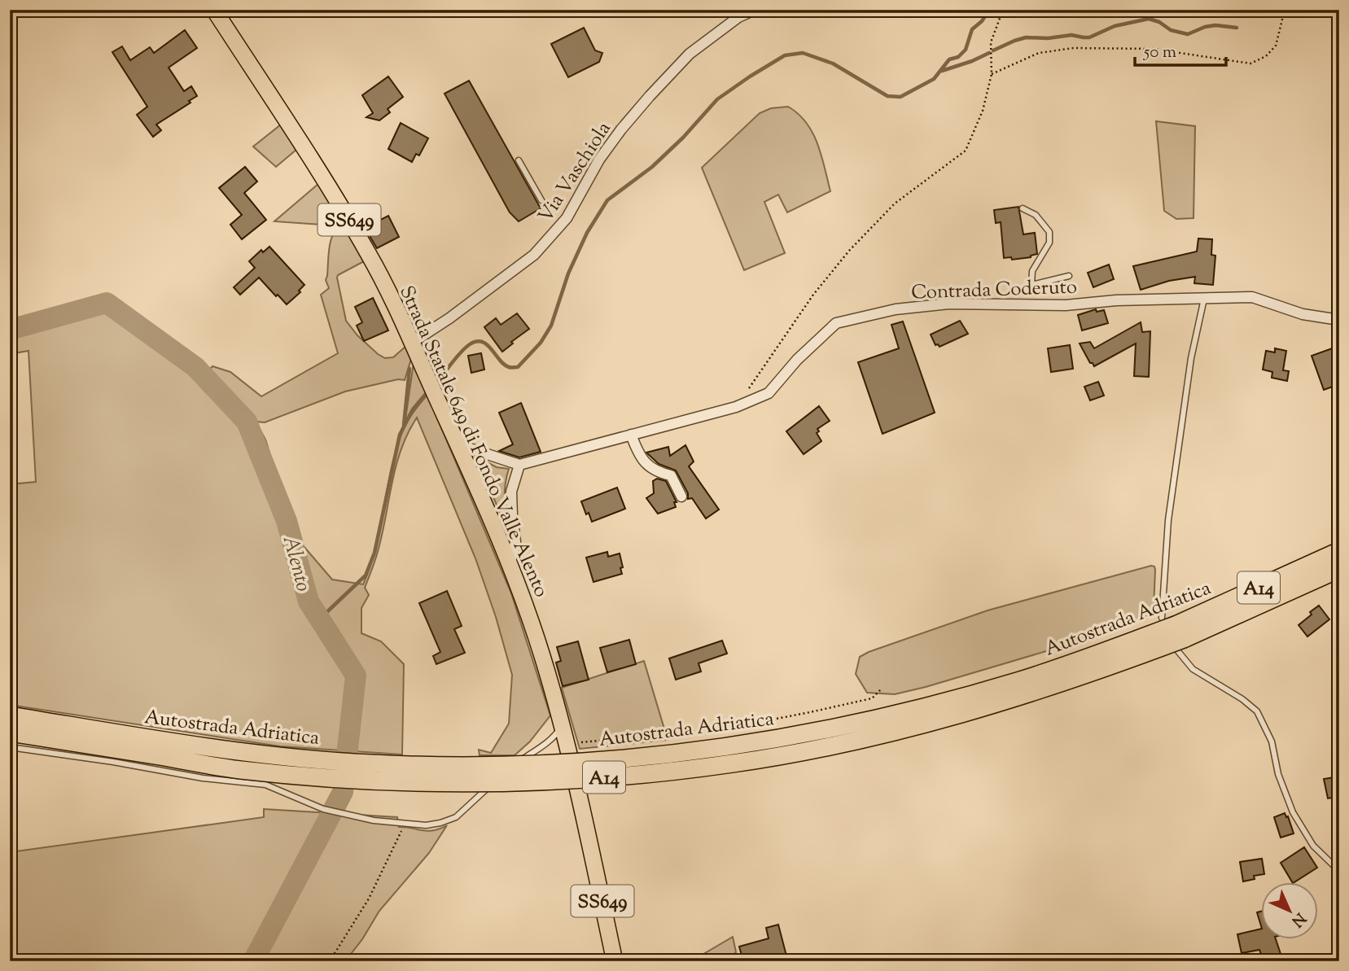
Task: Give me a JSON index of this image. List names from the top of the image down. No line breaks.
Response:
{"streets":{"highway":["A14","Autostrada Adriatica"],"main road":["SS649","Strada Statale 649 di Fondo Valle Alento"],"street":["Via Vaschiola","Contrada Coderuto"]},"crossings":[["Via Vaschiola","Strada Statale 649 di Fondo Valle Alento"]],"water":["Alento"],"scale_bar":"50 m","north":"bottom right"}
